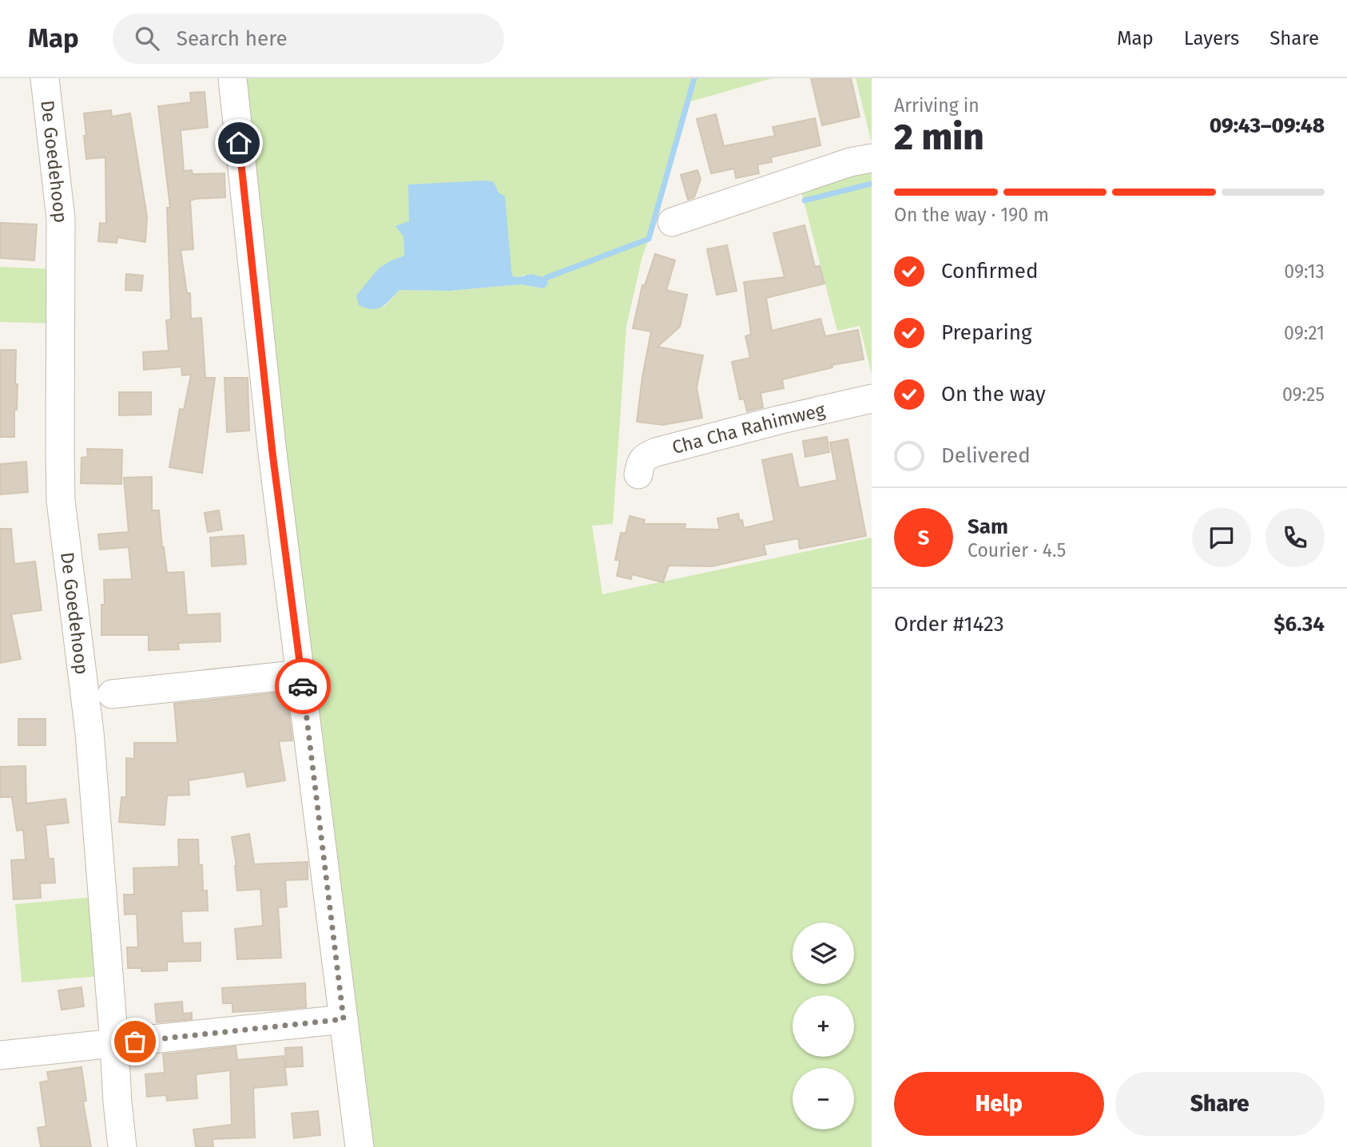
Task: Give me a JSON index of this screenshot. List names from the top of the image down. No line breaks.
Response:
{"streets":{"street":["De Goedehoop","Cha Cha Rahimweg"]},"page":{"header":"Map","search":"Search here","nav":["Map","Layers","Share"],"heading":["2 min","Arriving in","09:43–09:48"],"panel":["Sam","Courier · 4.5","Order #1423","$6.34"],"bar":"On the way · 190 m","list":[["Confirmed","09:13"],["Preparing","09:21"],["On the way","09:25"],"Delivered"],"round":"S","map_buttons":["+","−"],"buttons":["Help","Share"]}}
